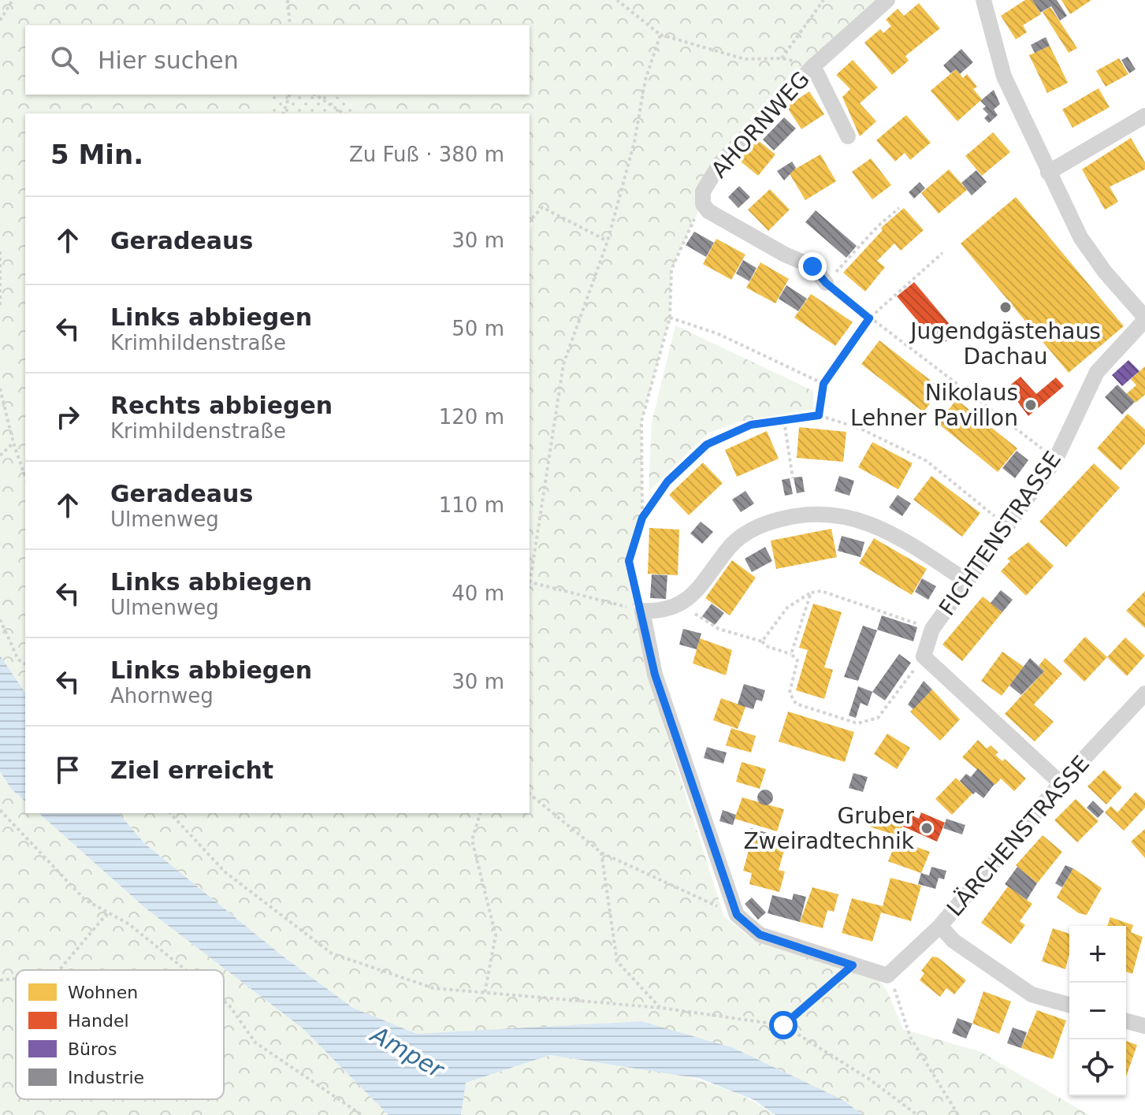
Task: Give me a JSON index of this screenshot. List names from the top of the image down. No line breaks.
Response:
{"streets":{"street":["AHORNWEG","FICHTENSTRASSE","LÄRCHENSTRASSE"]},"water":["Amper"],"places":["Jugendgästehaus Dachau","Nikolaus Lehner Pavillon","Gruber Zweiradtechnik"],"legend":["Wohnen","Handel","Büros","Industrie"],"page":{"search":"Hier suchen","heading":["5 Min.","Zu Fuß · 380 m"],"list":[["Geradeaus","30 m"],["Links abbiegen","Krimhildenstraße","50 m"],["Rechts abbiegen","Krimhildenstraße","120 m"],["Geradeaus","Ulmenweg","110 m"],["Links abbiegen","Ulmenweg","40 m"],["Links abbiegen","Ahornweg","30 m"],"Ziel erreicht"],"map_buttons":["+","−"]}}
